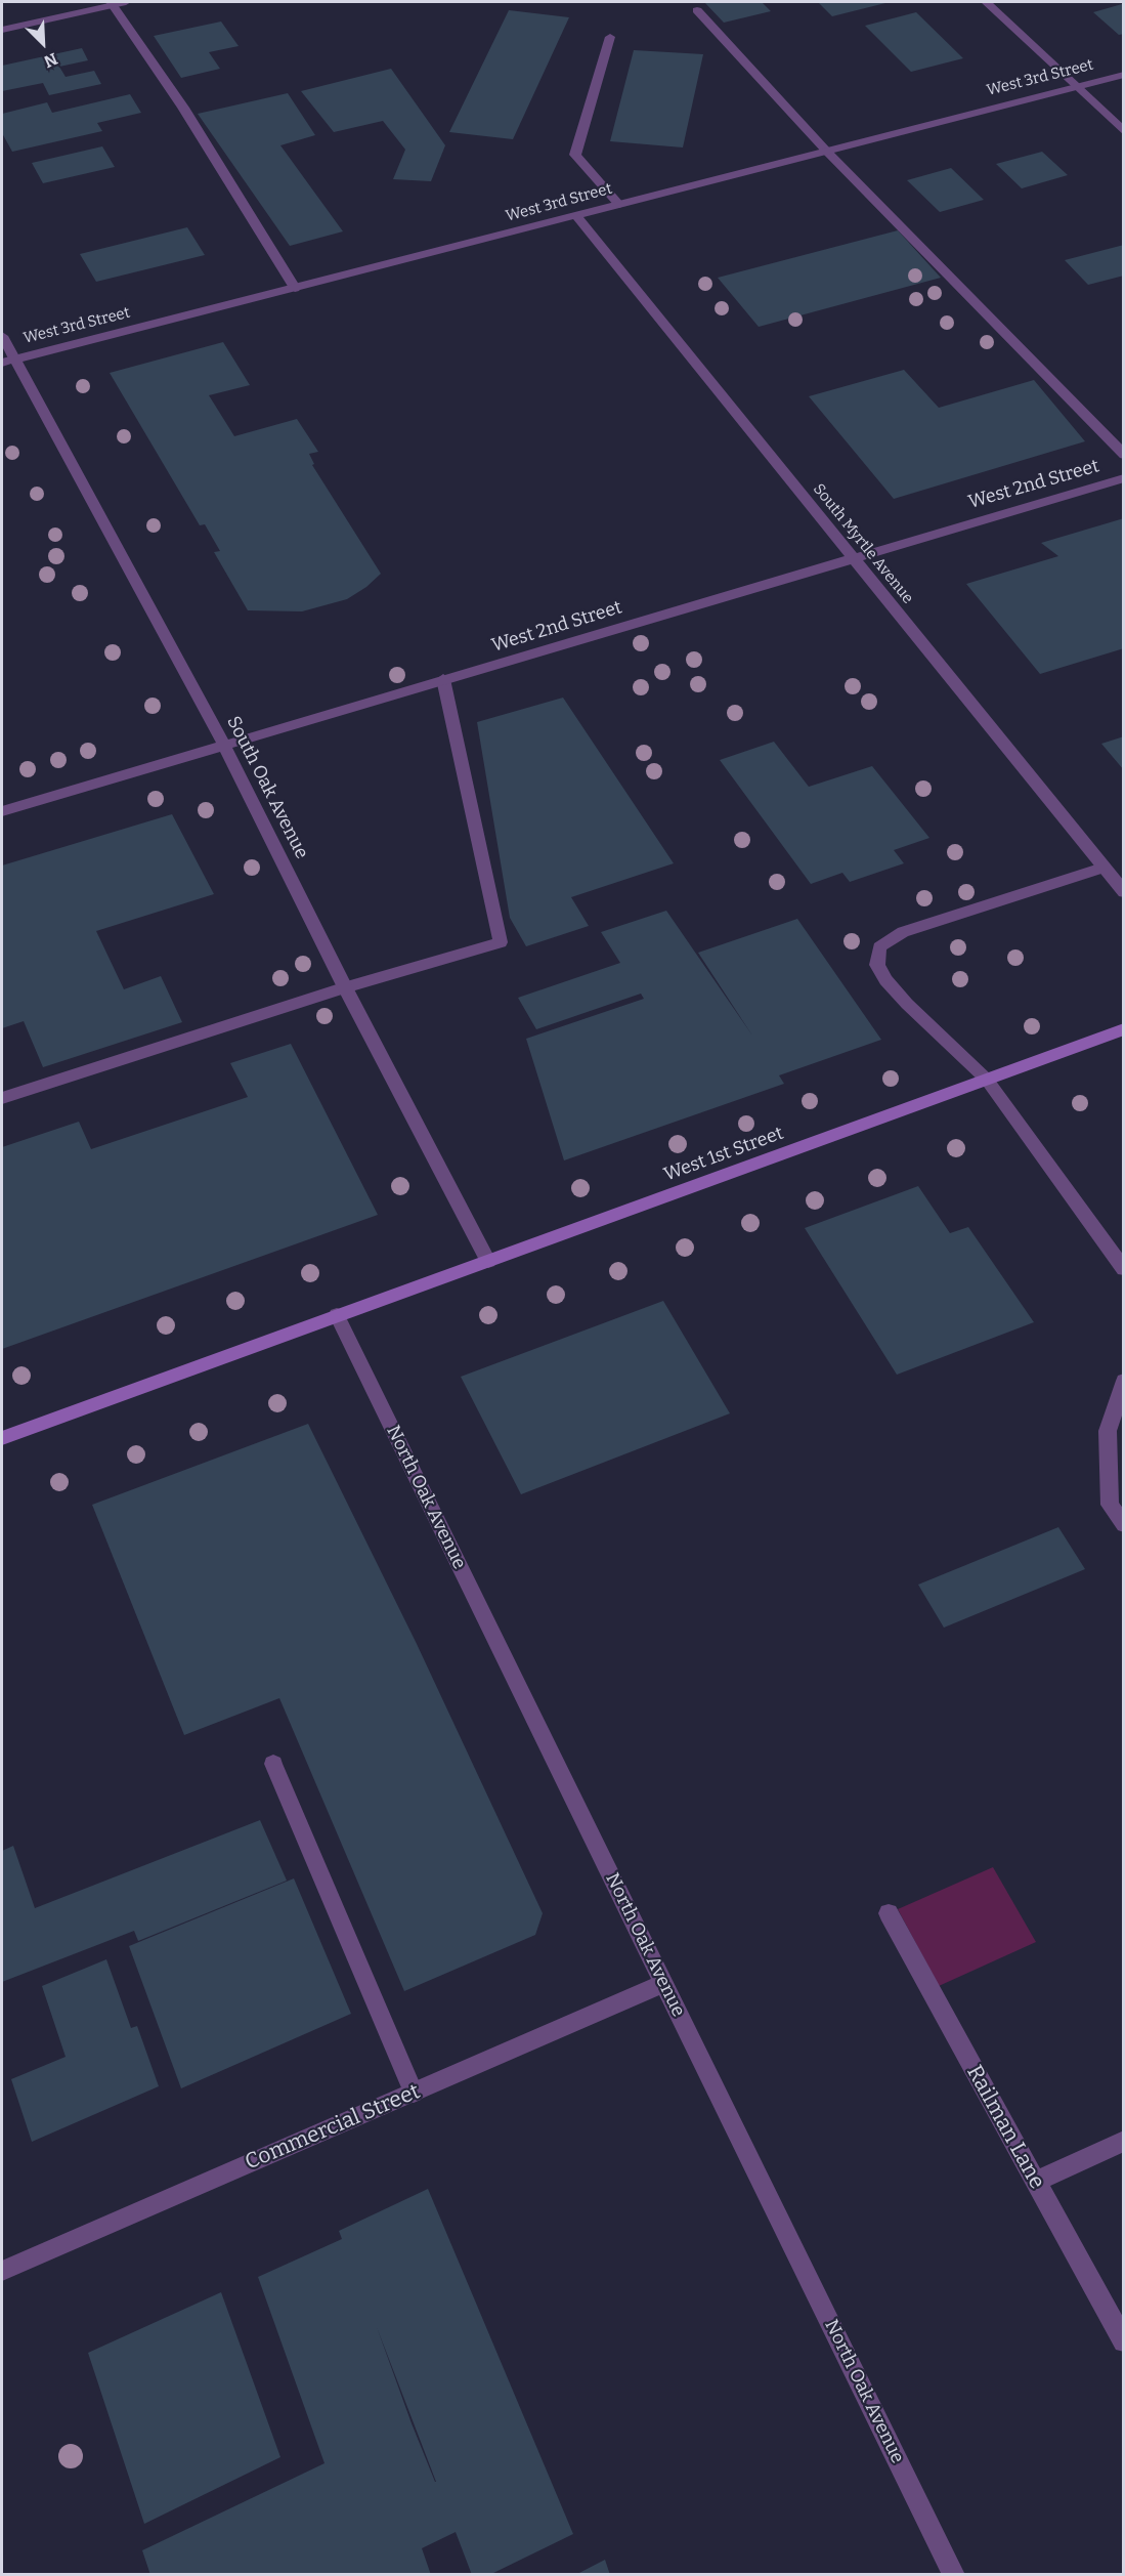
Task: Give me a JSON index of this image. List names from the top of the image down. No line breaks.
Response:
{"streets":{"main road":["West 1st Street"],"street":["West 3rd Street","West 2nd Street","South Myrtle Avenue","South Oak Avenue","North Oak Avenue","Commercial Street","Railman Lane"]},"crossings":[["West 3rd Street","South Myrtle Avenue"],["West 3rd Street","South Oak Avenue"],["West 2nd Street","South Myrtle Avenue"],["West 2nd Street","South Oak Avenue"],["South Oak Avenue","West 1st Street"],["West 1st Street","North Oak Avenue"],["North Oak Avenue","Commercial Street"]],"north":"bottom right"}
